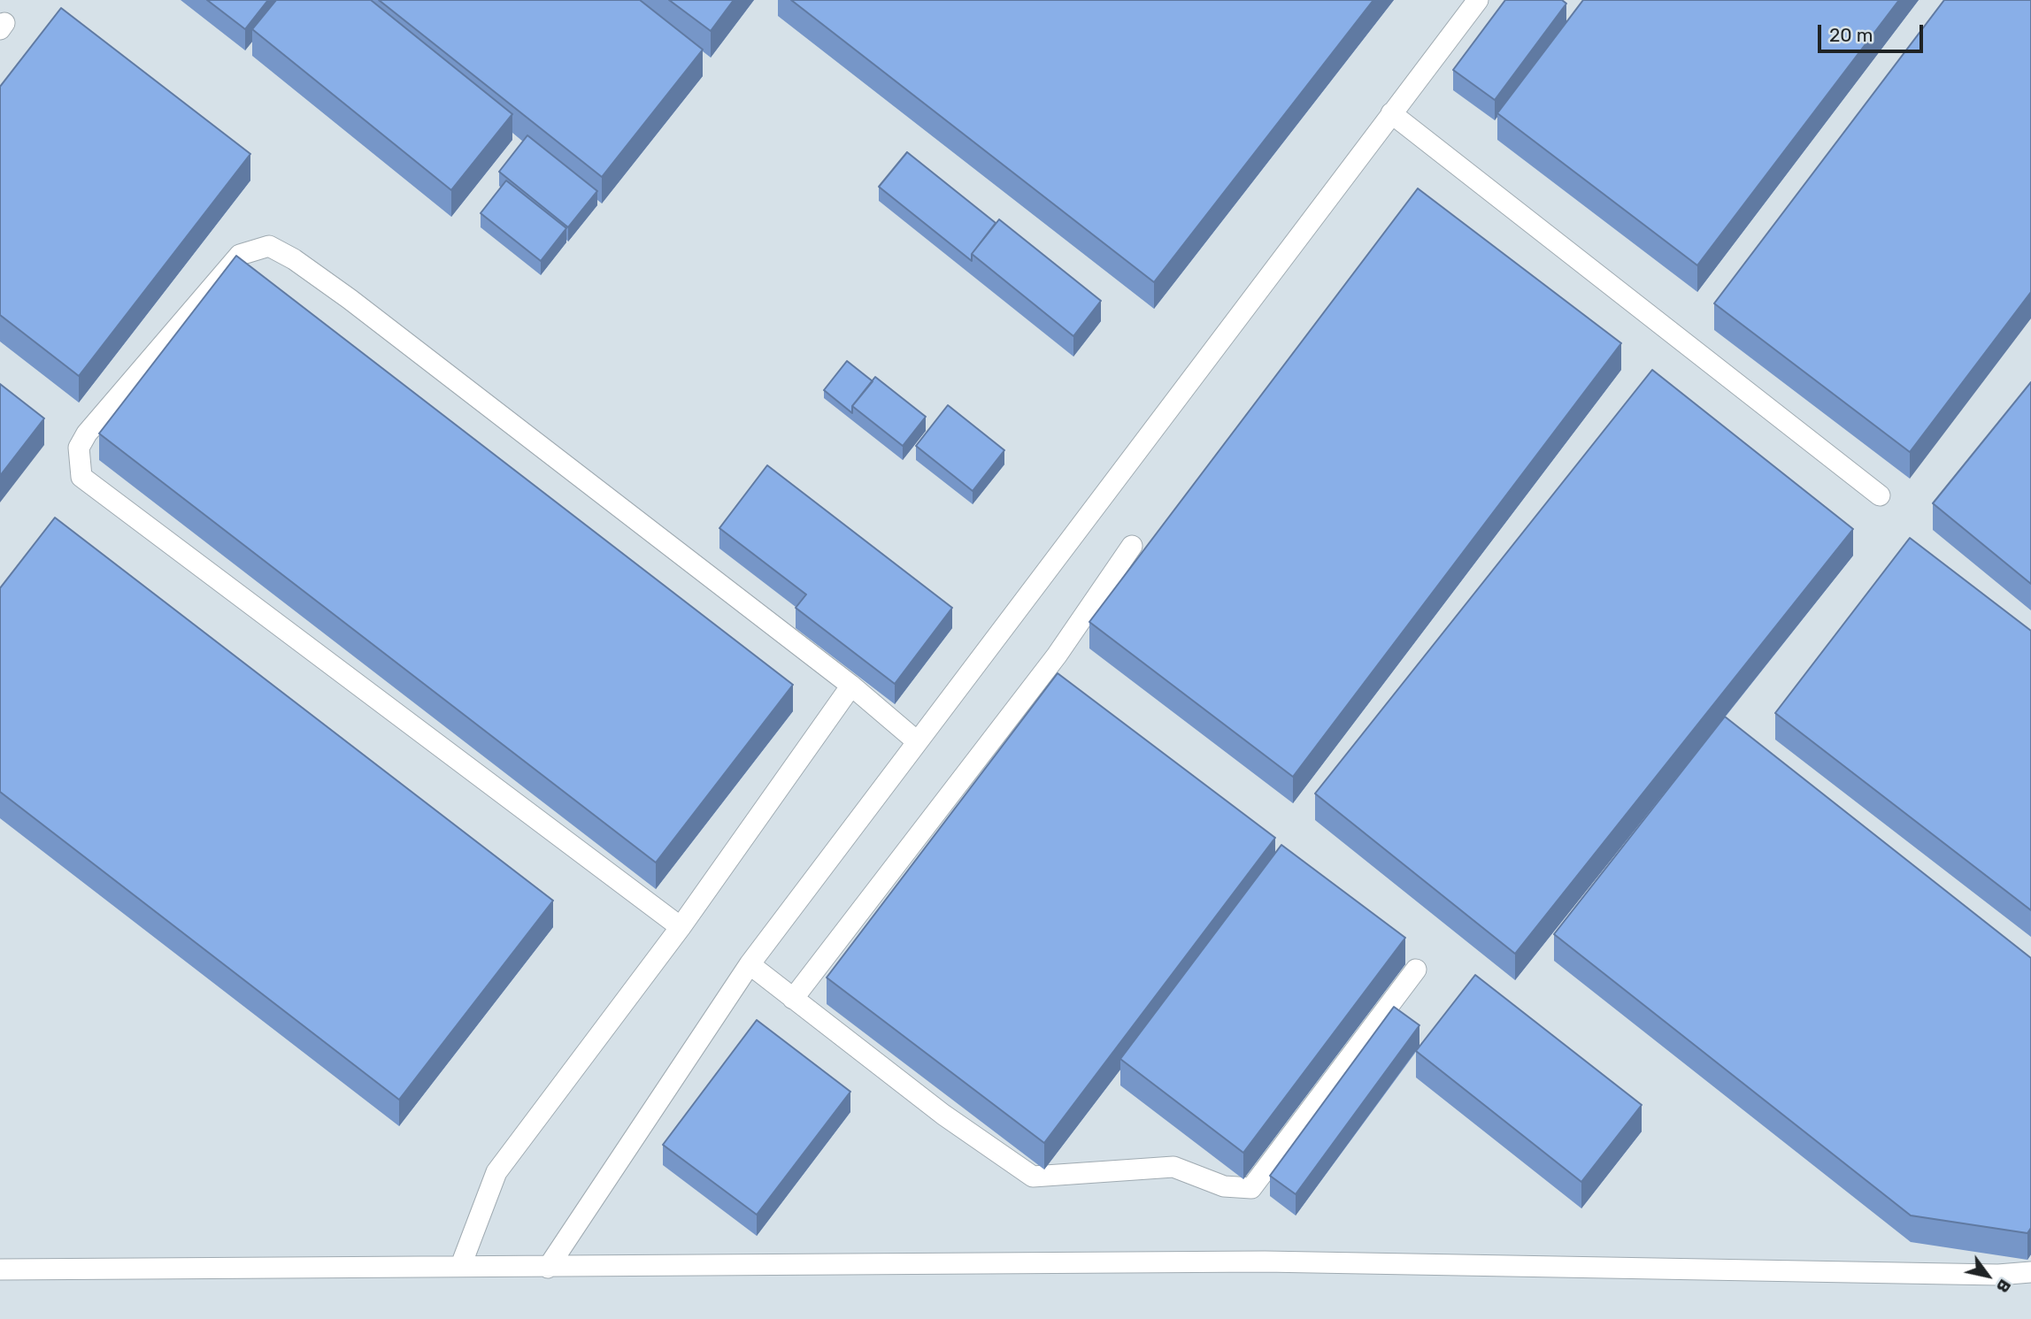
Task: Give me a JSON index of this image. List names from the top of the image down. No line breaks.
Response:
{"scale_bar":"20 m","north":"bottom right"}
